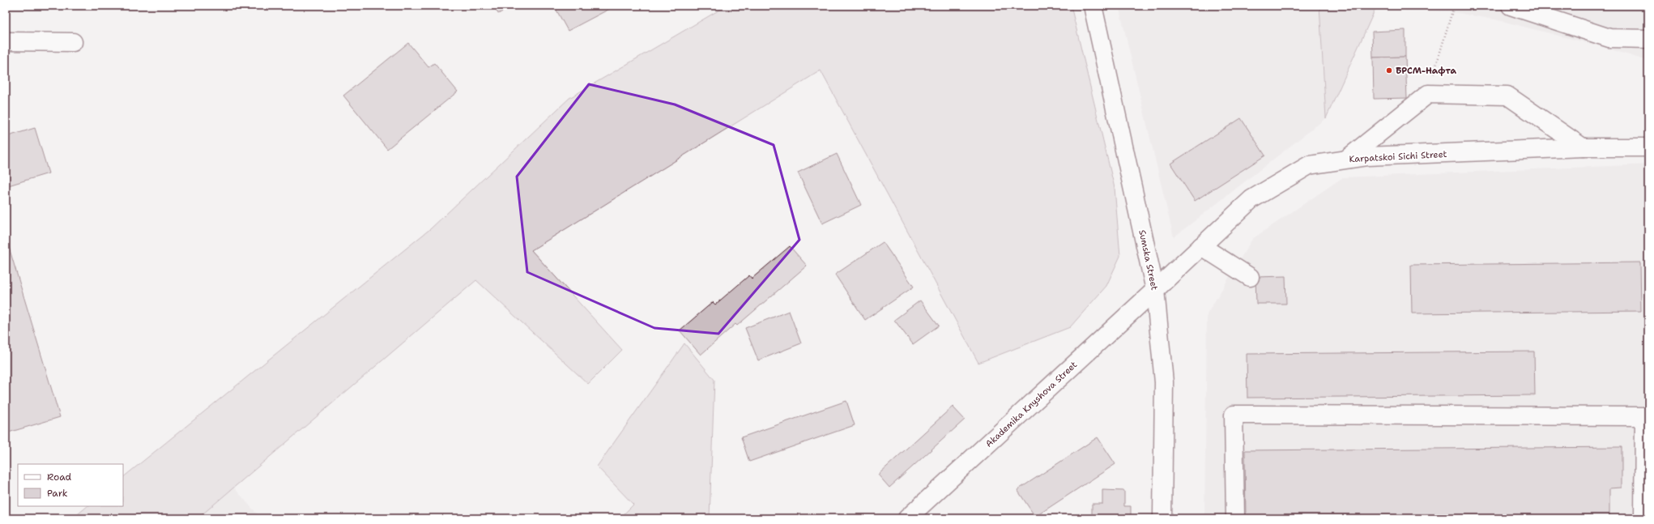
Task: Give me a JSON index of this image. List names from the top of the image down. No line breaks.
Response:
{"streets":{"street":["Karpatskoi Sichi Street","Sumska Street","Akademika Knyshova Street"]},"crossings":[["Karpatskoi Sichi Street","Sumska Street"],["Karpatskoi Sichi Street","Akademika Knyshova Street"],["Sumska Street","Akademika Knyshova Street"]],"places":["БРСМ-Нафта"],"legend":["Road","Park"]}
